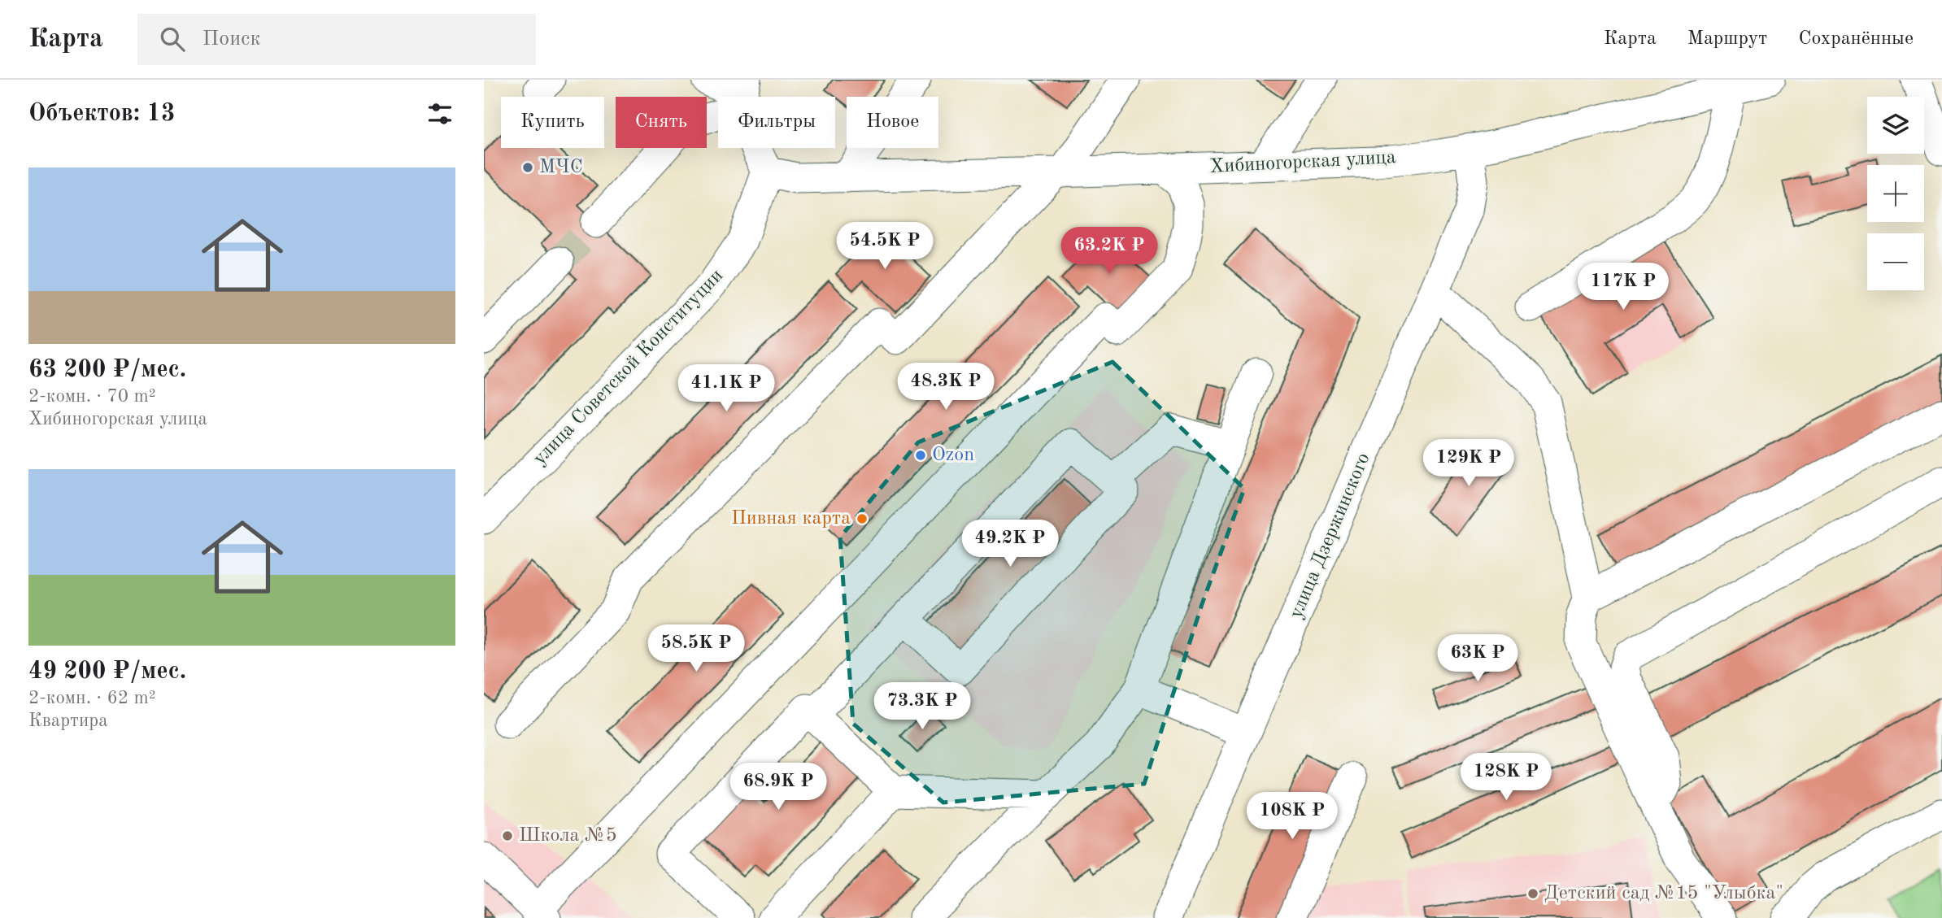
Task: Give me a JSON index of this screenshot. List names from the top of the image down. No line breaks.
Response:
{"streets":{"street":["Хибиногорская улица","улица Советской Конституции","улица Дзержинского"]},"crossings":[["Хибиногорская улица","улица Советской Конституции"],["Хибиногорская улица","улица Дзержинского"]],"places":["МЧС","Ozon","Пивная карта","Школа №5","Детский сад №15 \"Улыбка\""],"page":{"header":"Карта","search":"Поиск","nav":["Карта","Маршрут","Сохранённые"],"heading":"Объектов: 13","map_buttons":["+","−"],"chip":["Купить","Снять","Фильтры","Новое"],"list":[{"name":"63 200 ₽/мес.","note":"2-комн. · 70 m² · Хибиногорская улица"},{"name":"49 200 ₽/мес.","note":"2-комн. · 62 m² · Квартира"}],"price":["54.5K ₽","63.2K ₽","117K ₽","48.3K ₽","41.1K ₽","129K ₽","49.2K ₽","58.5K ₽","63K ₽","73.3K ₽","128K ₽","68.9K ₽","108K ₽"]}}
